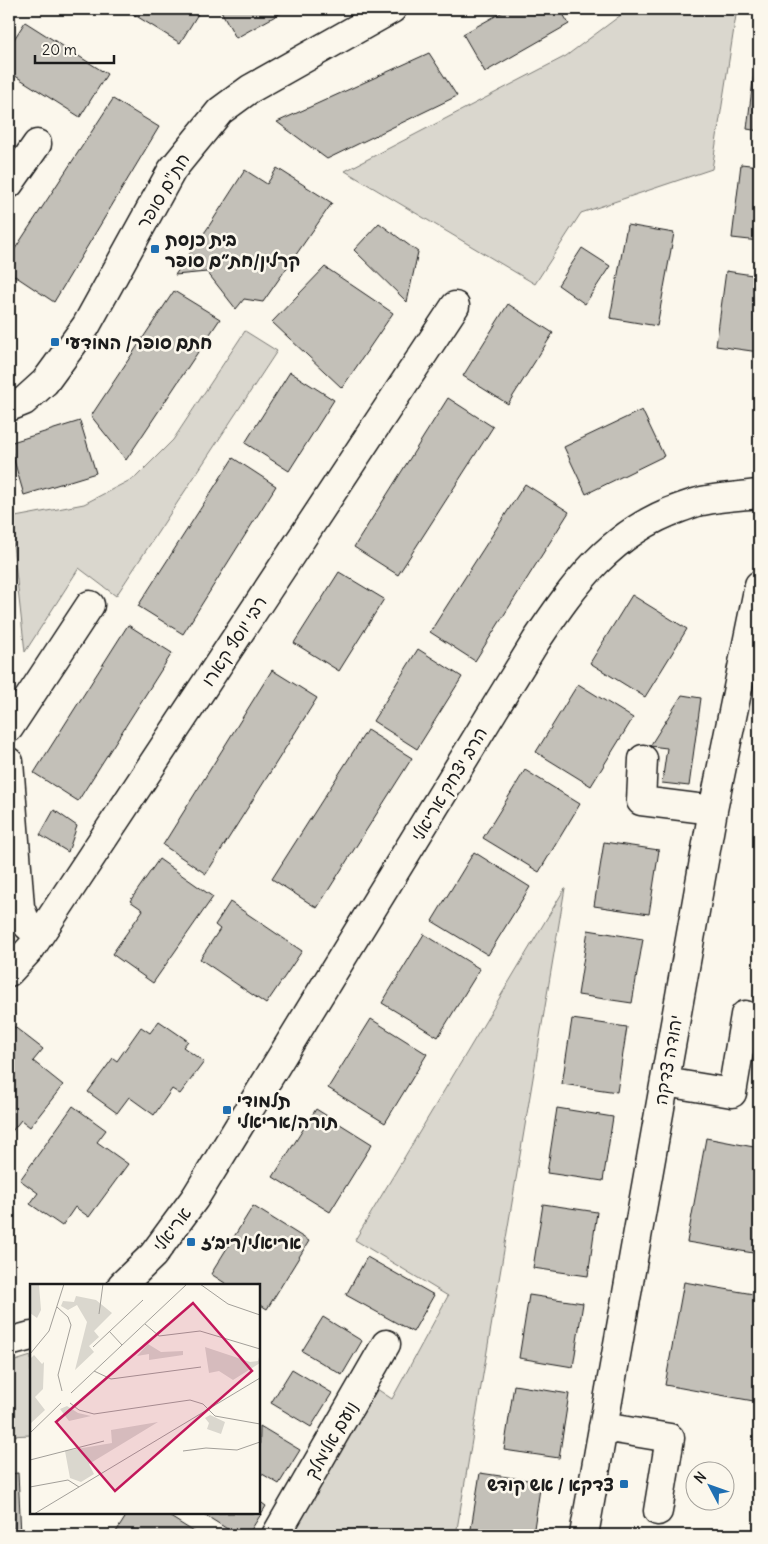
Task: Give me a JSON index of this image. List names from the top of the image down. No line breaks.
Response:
{"streets":{"street":["חת\"ם סופר","רבי יוסף קארו","הרב יצחק אריאלי","יהודה צדקה","אריאלי","נועם אלימלך"]},"crossings":[["הרב יצחק אריאלי","אריאלי"]],"places":{"transit":["בית כנסת קרלין/חת״ם סופר","חתם סופר/ המודעי","תלמודי תורה/אריאלי","אריאלי/ריב׳ז","צדקא / אש קודש"]},"scale_bar":"20 m","north":"top left"}
